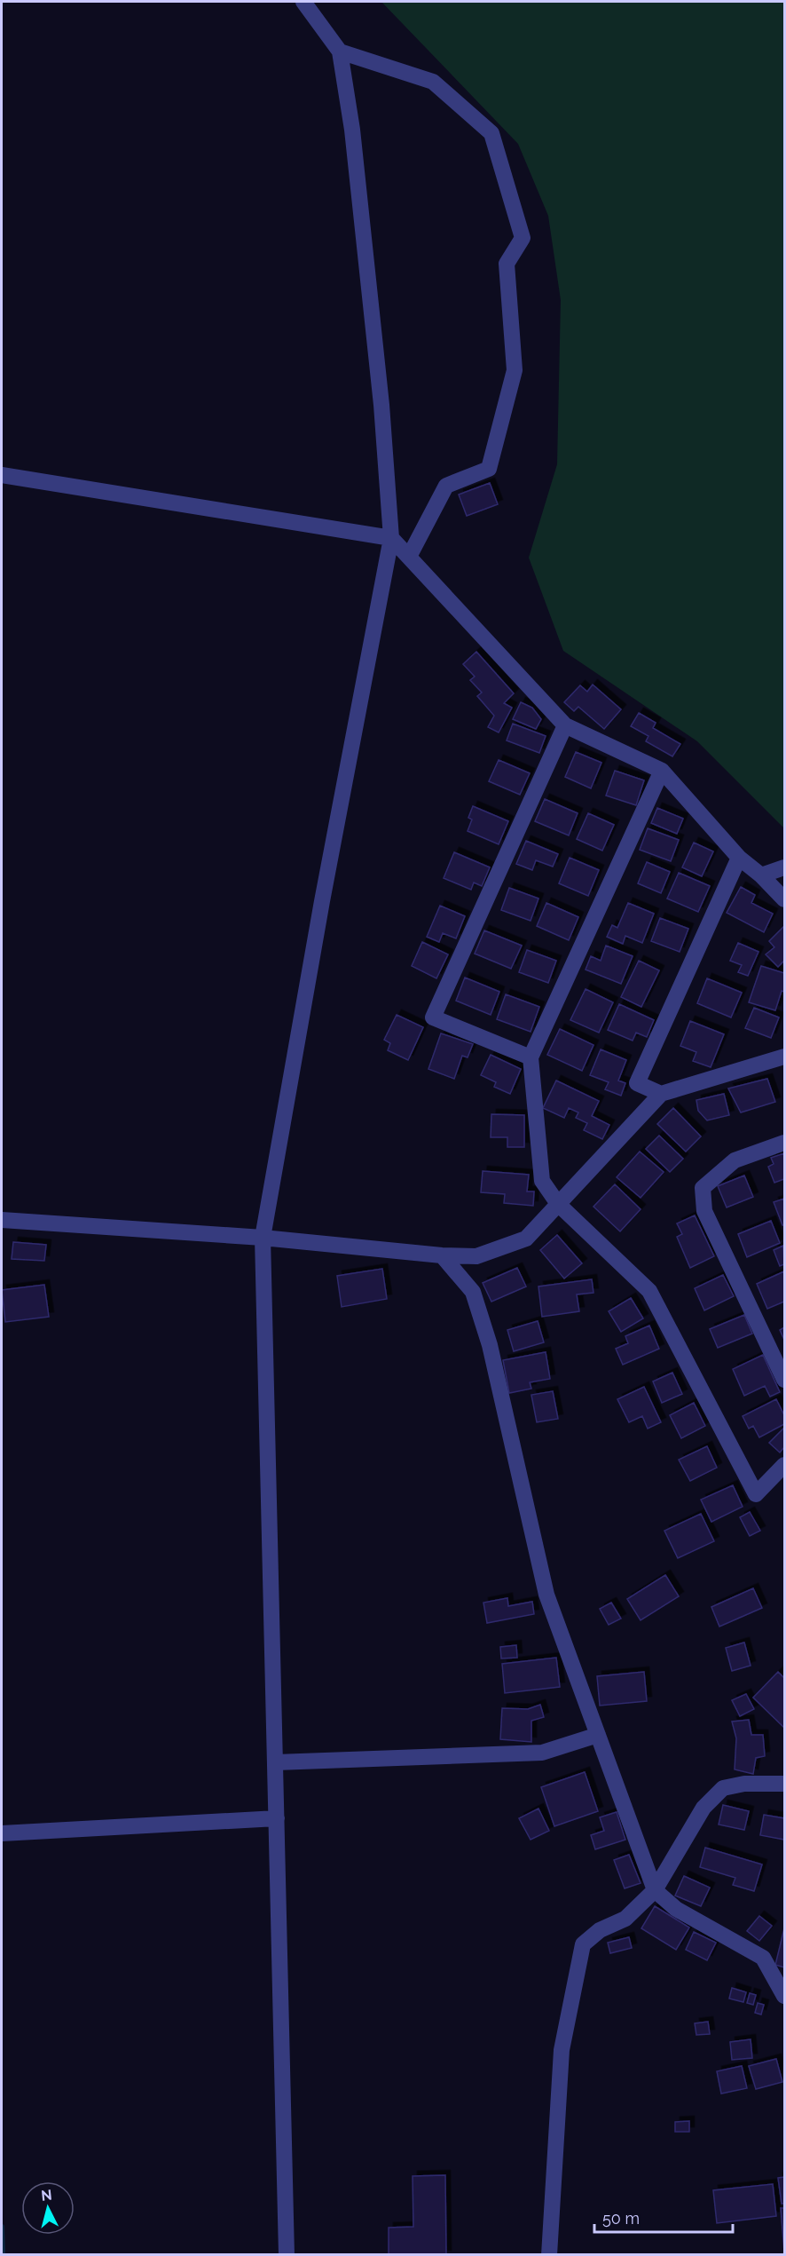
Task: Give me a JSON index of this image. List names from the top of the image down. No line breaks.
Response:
{"scale_bar":"50 m","north":"top"}
